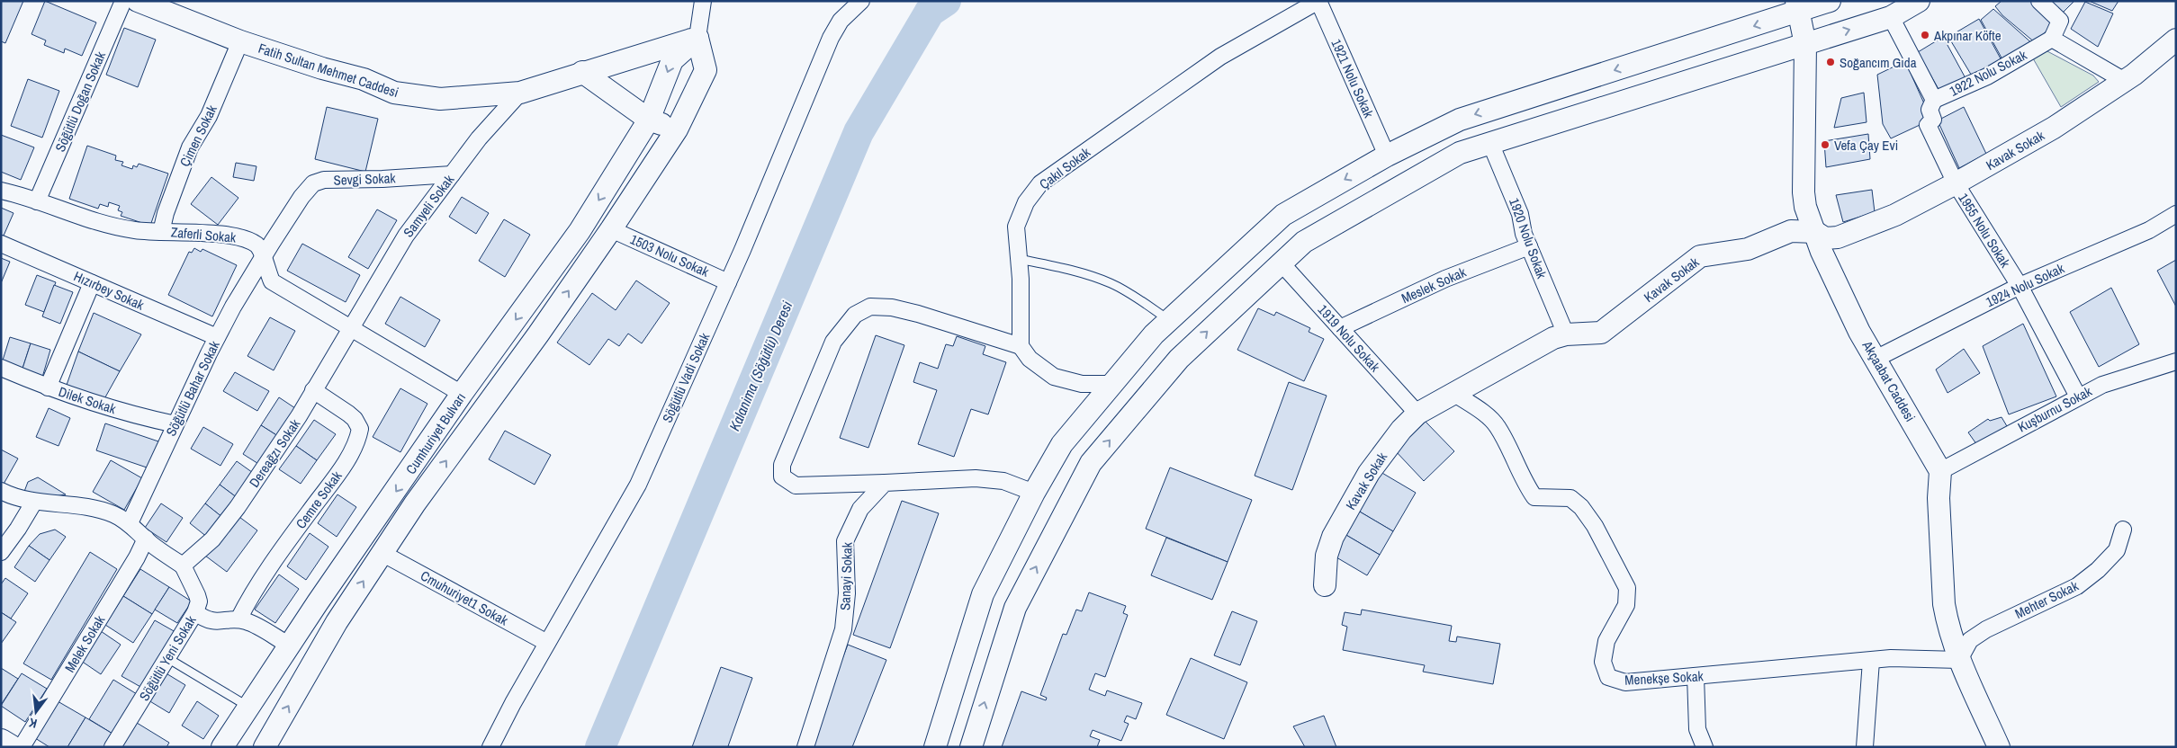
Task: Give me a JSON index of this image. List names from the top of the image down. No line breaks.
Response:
{"streets":{"street":["Fatih Sultan Mehmet Caddesi","1922 Nolu Sokak","1921 Nolu Sokak","Söğütlü Doğan Sokak","Çimen Sokak","Kavak Sokak","Çakıl Sokak","Sevgi Sokak","Samyeli Sokak","1955 Nolu Sokak","Zaferli Sokak","1920 Nolu Sokak","1503 Nolu Sokak","Meslek Sokak","1924 Nolu Sokak","Hızırbey Sokak","1919 Nolu Sokak","Söğütlü Vadi Sokak","Akçaabat Caddesi","Söğütlü Bahar Sokak","Dilek Sokak","Kuşburnu Sokak","Cumhuriyet Bulvarı","Dereağzı Sokak","Cemre Sokak","Sanayi Sokak","Cmuhuriyet1 Sokak","Mehter Sokak","Melek Sokak","Söğütlü Yeni Sokak","Menekşe Sokak"]},"crossings":[["Fatih Sultan Mehmet Caddesi","Çimen Sokak"],["Fatih Sultan Mehmet Caddesi","Samyeli Sokak"],["Fatih Sultan Mehmet Caddesi","Cumhuriyet Bulvarı"],["1922 Nolu Sokak","1955 Nolu Sokak"],["1921 Nolu Sokak","Çakıl Sokak"],["Söğütlü Doğan Sokak","Zaferli Sokak"],["Çimen Sokak","Zaferli Sokak"],["Kavak Sokak","1955 Nolu Sokak"],["Kavak Sokak","1920 Nolu Sokak"],["Kavak Sokak","1919 Nolu Sokak"],["Kavak Sokak","Akçaabat Caddesi"],["Kavak Sokak","Menekşe Sokak"],["Sevgi Sokak","Samyeli Sokak"],["Sevgi Sokak","Zaferli Sokak"],["Sevgi Sokak","Söğütlü Bahar Sokak"],["Samyeli Sokak","Zaferli Sokak"],["Samyeli Sokak","Dereağzı Sokak"],["1955 Nolu Sokak","1924 Nolu Sokak"],["1955 Nolu Sokak","Kuşburnu Sokak"],["Zaferli Sokak","Söğütlü Bahar Sokak"],["Zaferli Sokak","Cumhuriyet Bulvarı"],["Zaferli Sokak","Dereağzı Sokak"],["1920 Nolu Sokak","Meslek Sokak"],["1503 Nolu Sokak","Söğütlü Vadi Sokak"],["1503 Nolu Sokak","Cumhuriyet Bulvarı"],["Meslek Sokak","1919 Nolu Sokak"],["1924 Nolu Sokak","Akçaabat Caddesi"],["Hızırbey Sokak","Söğütlü Bahar Sokak"],["Söğütlü Vadi Sokak","Cmuhuriyet1 Sokak"],["Akçaabat Caddesi","Kuşburnu Sokak"],["Söğütlü Bahar Sokak","Dilek Sokak"],["Cumhuriyet Bulvarı","Cmuhuriyet1 Sokak"],["Dereağzı Sokak","Cemre Sokak"],["Dereağzı Sokak","Söğütlü Yeni Sokak"],["Mehter Sokak","Menekşe Sokak"]],"water":["Kalanima (Söğütlü) Deresi"],"places":["Akpınar Köfte","Soğancım Gıda","Vefa Çay Evi"],"north":"bottom"}
